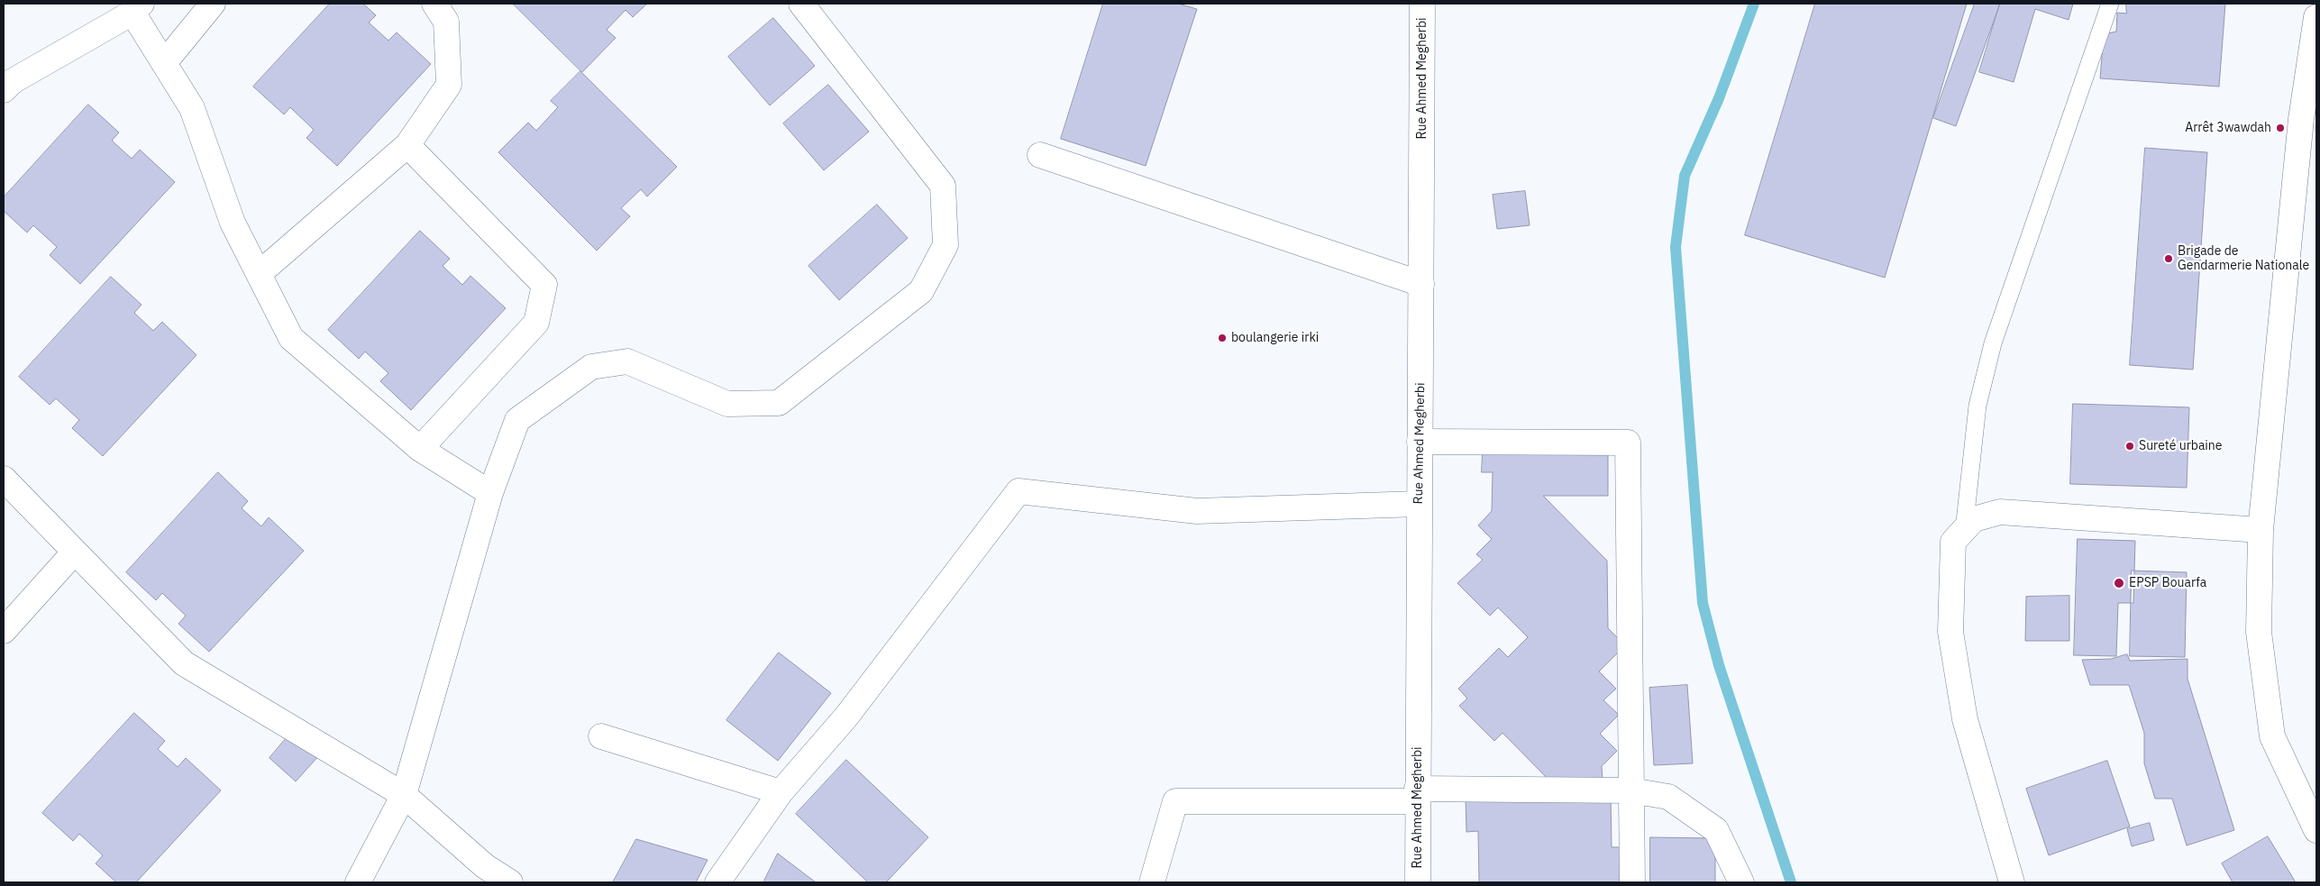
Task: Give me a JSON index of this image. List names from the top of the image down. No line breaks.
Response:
{"streets":{"street":["Rue Ahmed Megherbi"]},"places":["Arrêt 3wawdah","Brigade de Gendarmerie Nationale","boulangerie irki","Sureté urbaine","EPSP Bouarfa"]}
